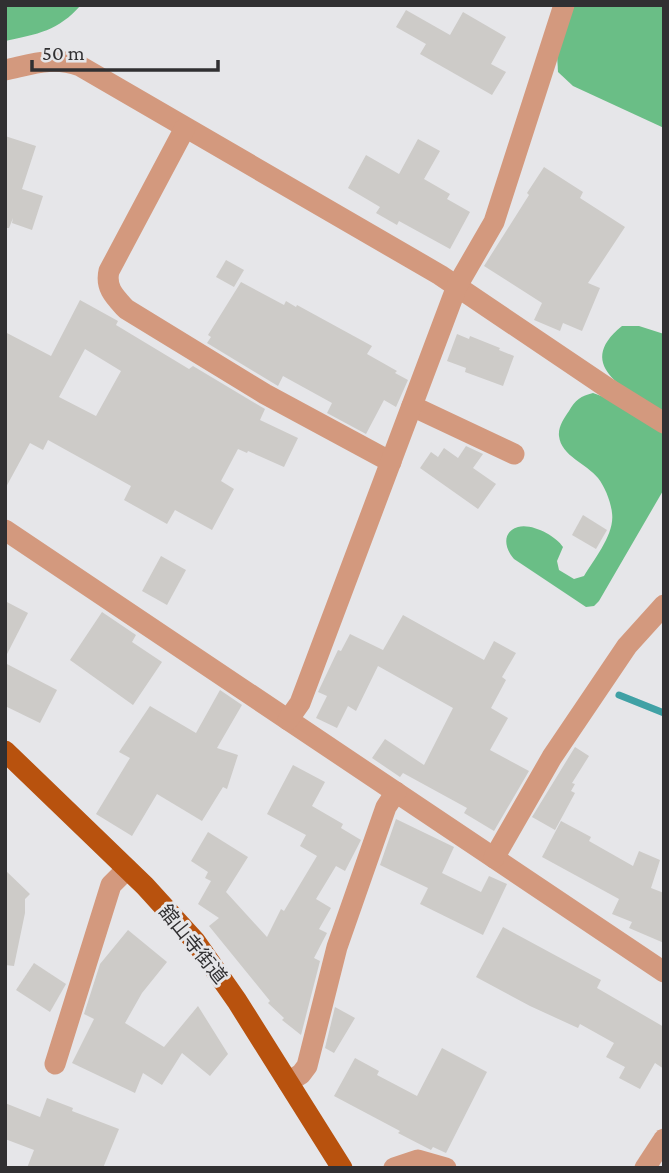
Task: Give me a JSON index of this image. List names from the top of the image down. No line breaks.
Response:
{"streets":{"main road":["舘山寺街道"]},"scale_bar":"50 m"}
